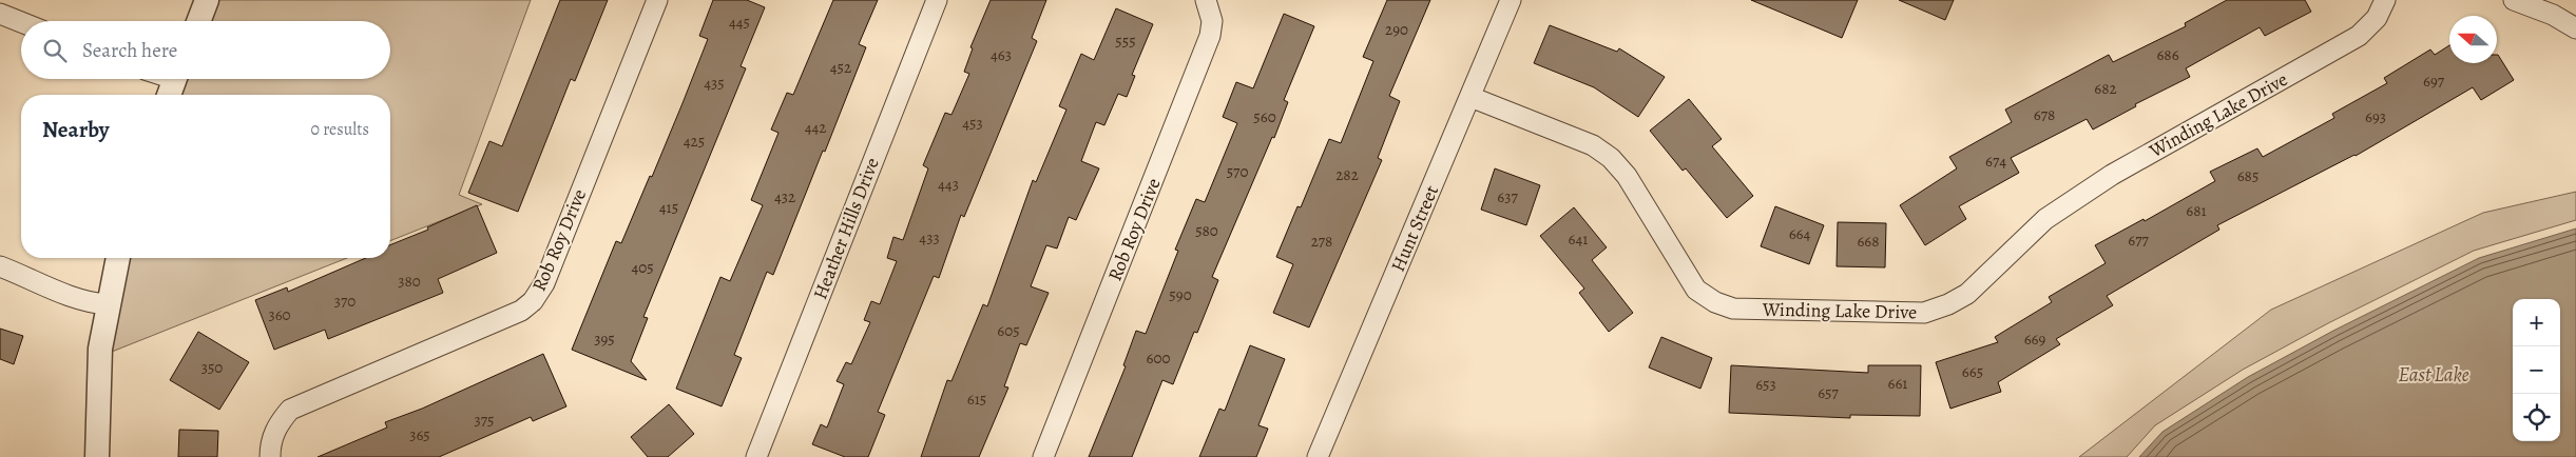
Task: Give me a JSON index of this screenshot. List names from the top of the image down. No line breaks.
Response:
{"streets":{"street":["Winding Lake Drive","Heather Hills Drive","Hunt Street","Rob Roy Drive"]},"crossings":[["Winding Lake Drive","Hunt Street"]],"water":["East Lake"],"house_numbers":["445","290","555","463","686","452","697","435","682","678","560","693","453","442","425","674","570","282","685","443","432","637","415","681","580","664","433","641","677","278","668","405","380","590","370","360","605","395","669","600","350","665","661","653","657","615","375","365"],"north":"left","page":{"search":"Search here","heading":["Nearby","0 results"],"map_buttons":["+","−"]}}
